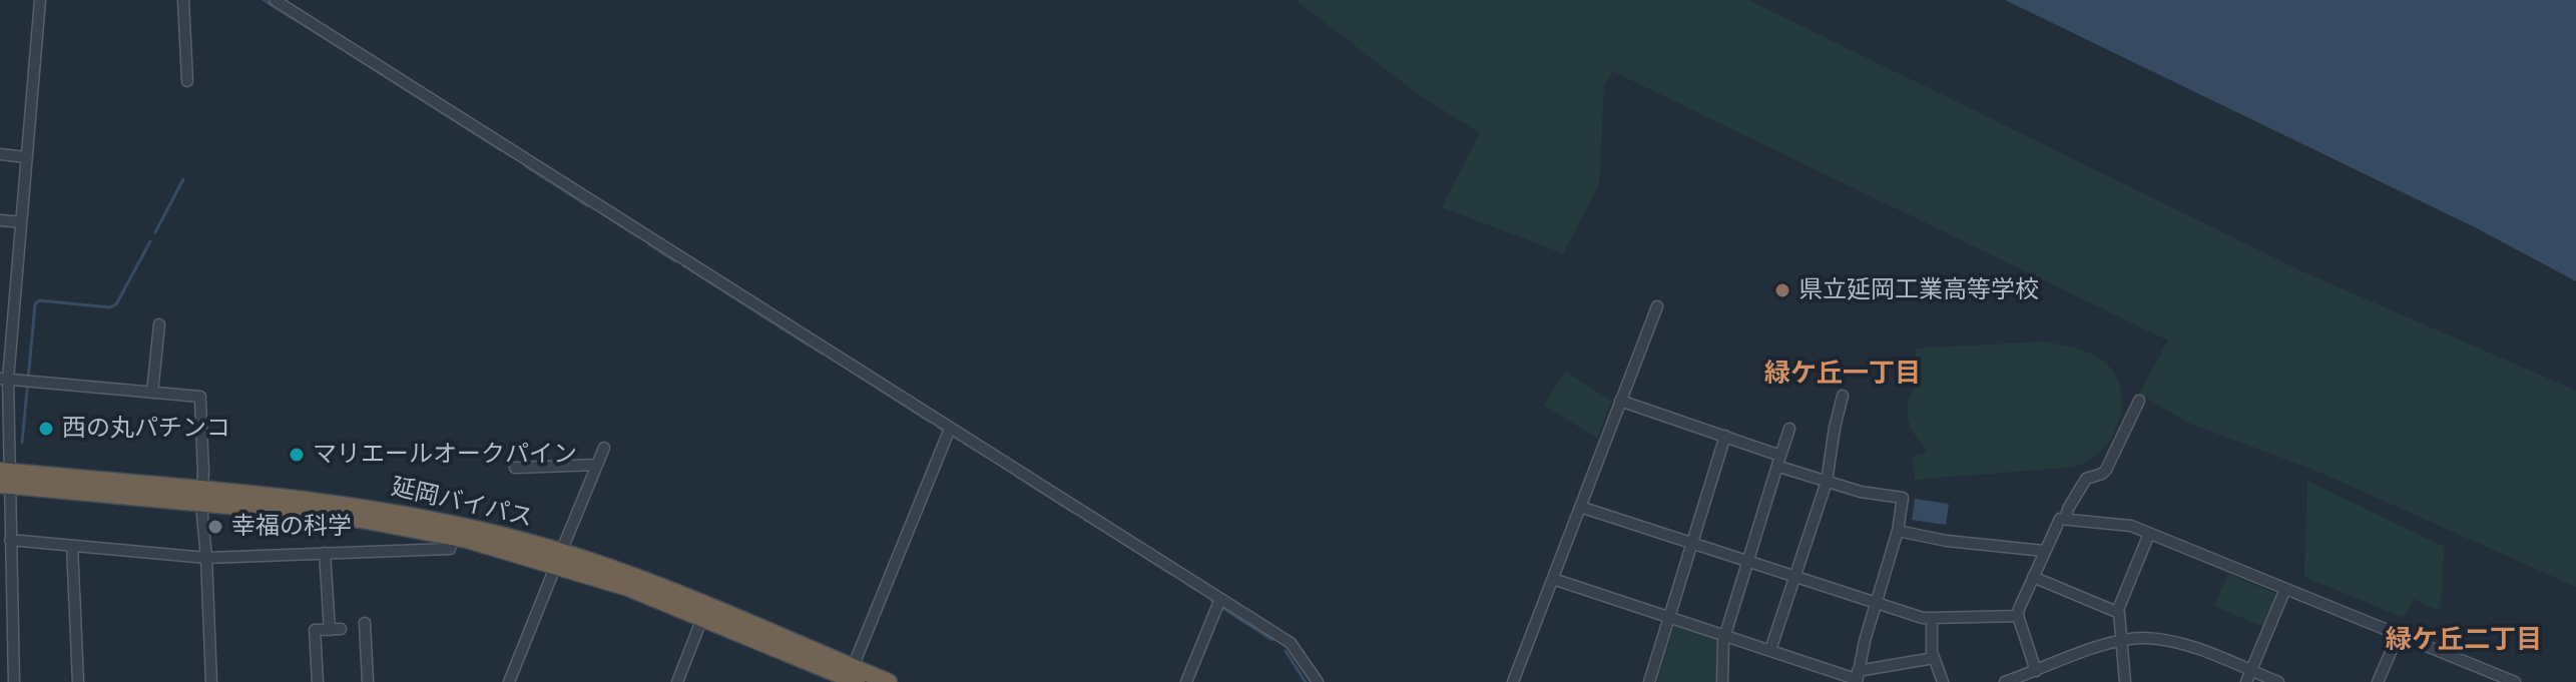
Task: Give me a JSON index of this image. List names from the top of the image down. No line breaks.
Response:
{"streets":{"highway":["延岡バイパス"]},"districts":["緑ケ丘一丁目","緑ケ丘二丁目"],"places":["県立延岡工業高等学校","西の丸パチンコ","マリエールオークパイン","幸福の科学"]}
